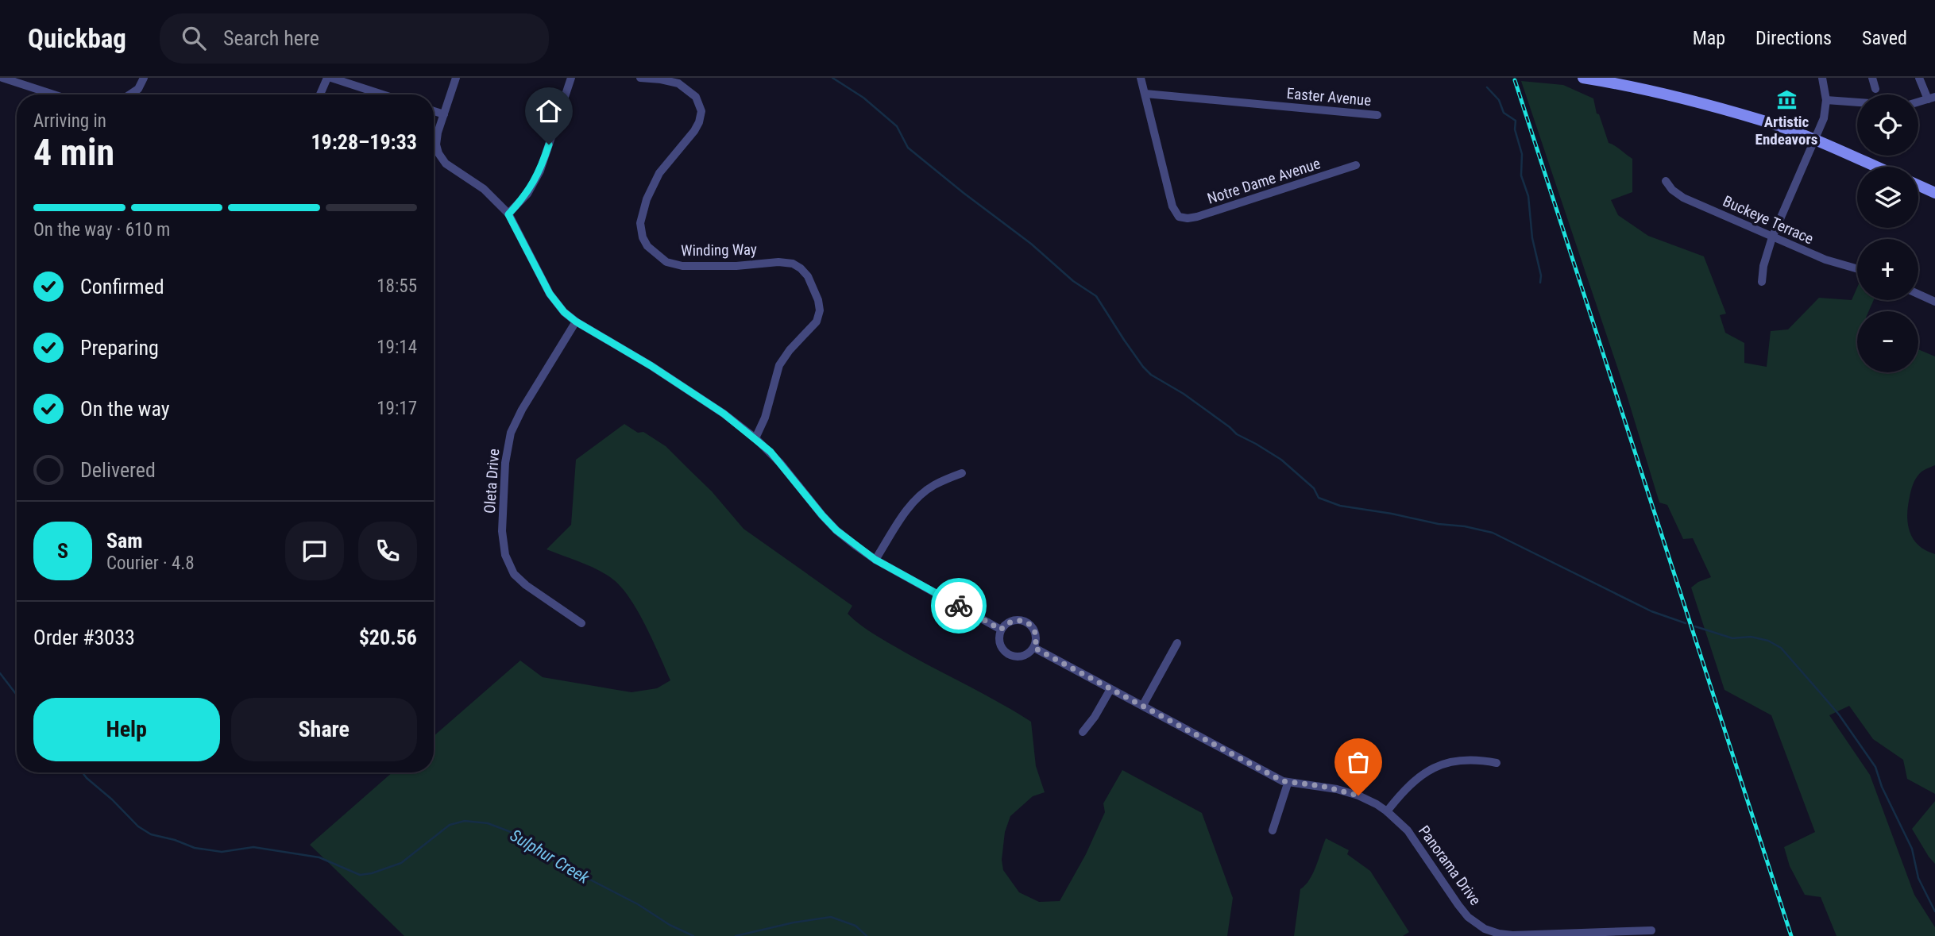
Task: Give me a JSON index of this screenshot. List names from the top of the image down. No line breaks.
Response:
{"streets":{"street":["Easter Avenue","Notre Dame Avenue","Buckeye Terrace","Winding Way","Oleta Drive","Panorama Drive"]},"crossings":[["Easter Avenue","Notre Dame Avenue"]],"water":["Sulphur Creek"],"places":{"museum":["Artistic Endeavors"]},"page":{"header":"Quickbag","search":"Search here","nav":["Map","Directions","Saved"],"map_buttons":["+","−"],"heading":["4 min","Arriving in","19:28–19:33"],"panel":["Sam","Courier · 4.8","Order #3033","$20.56"],"bar":"On the way · 610 m","list":[["Confirmed","18:55"],["Preparing","19:14"],["On the way","19:17"],"Delivered"],"round":"S","buttons":["Help","Share"]}}
